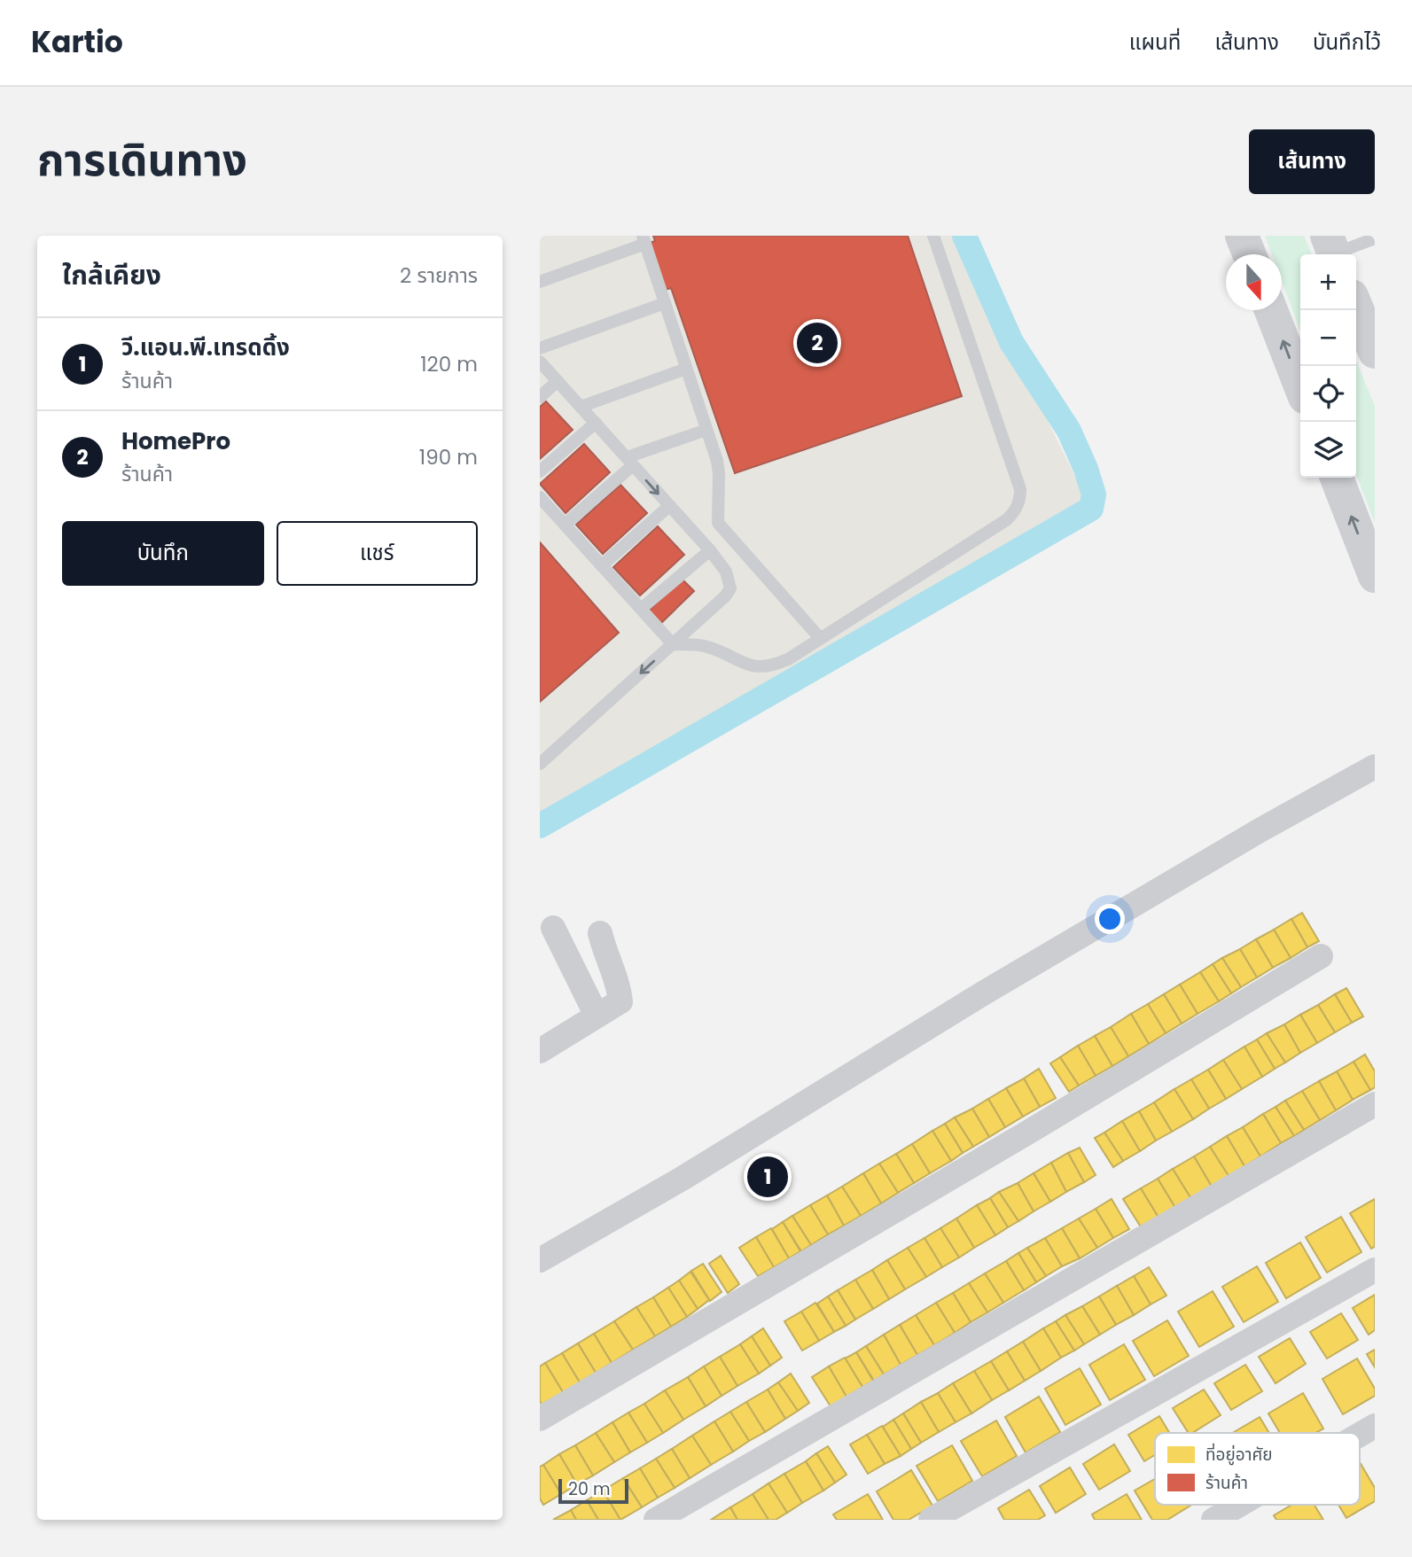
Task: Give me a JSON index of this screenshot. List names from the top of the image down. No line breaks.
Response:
{"legend":["ที่อยู่อาศัย","ร้านค้า"],"scale_bar":"20 m","north":"bottom","page":{"header":"Kartio","nav":["แผนที่","เส้นทาง","บันทึกไว้"],"title":"การเดินทาง","buttons":["เส้นทาง",["บันทึก","แชร์"]],"heading":["ใกล้เคียง","2 รายการ"],"map_buttons":["+","−"],"list":[{"mark":"1","name":"วี.แอน.พี.เทรดดิ้ง","note":"ร้านค้า","value":"120 m"},{"mark":"2","name":"HomePro","note":"ร้านค้า","value":"190 m"}],"pins":["2","1"],"scale":"20 m"}}
